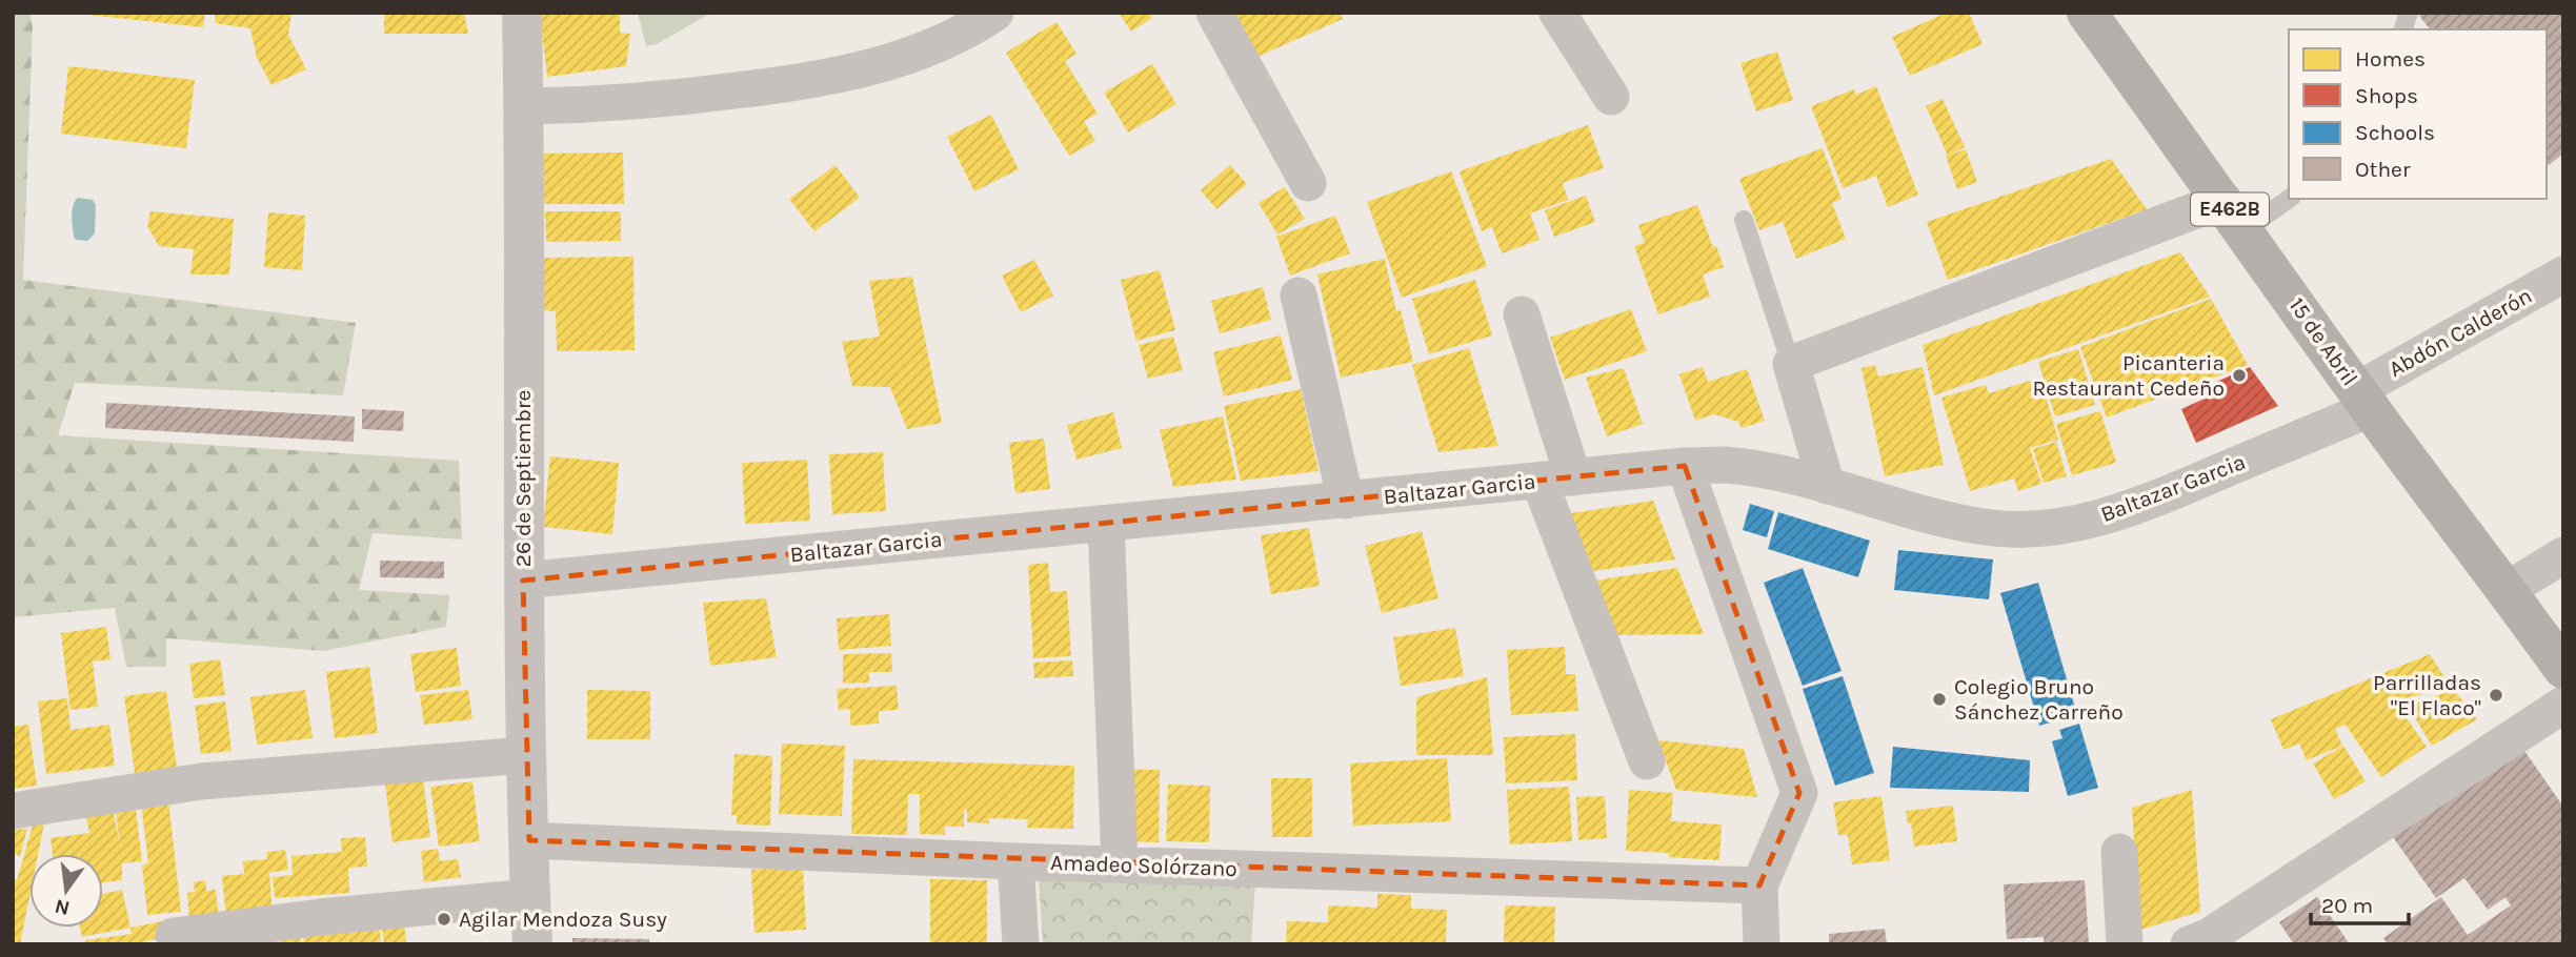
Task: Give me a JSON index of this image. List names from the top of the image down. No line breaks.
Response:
{"streets":{"main road":["E462B","15 de Abril"],"street":["Abdón Calderón","26 de Septiembre","Baltazar Garcia","Amadeo Solórzano"]},"crossings":[["Abdón Calderón","15 de Abril"],["Abdón Calderón","Baltazar Garcia"],["15 de Abril","Baltazar Garcia"],["26 de Septiembre","Baltazar Garcia"],["26 de Septiembre","Amadeo Solórzano"]],"places":["Picanteria Restaurant Cedeño","Parrilladas \"El Flaco\"","Colegio Bruno Sánchez Carreño","Agilar Mendoza Susy"],"legend":["Homes","Shops","Schools","Other"],"scale_bar":"20 m","north":"bottom"}
